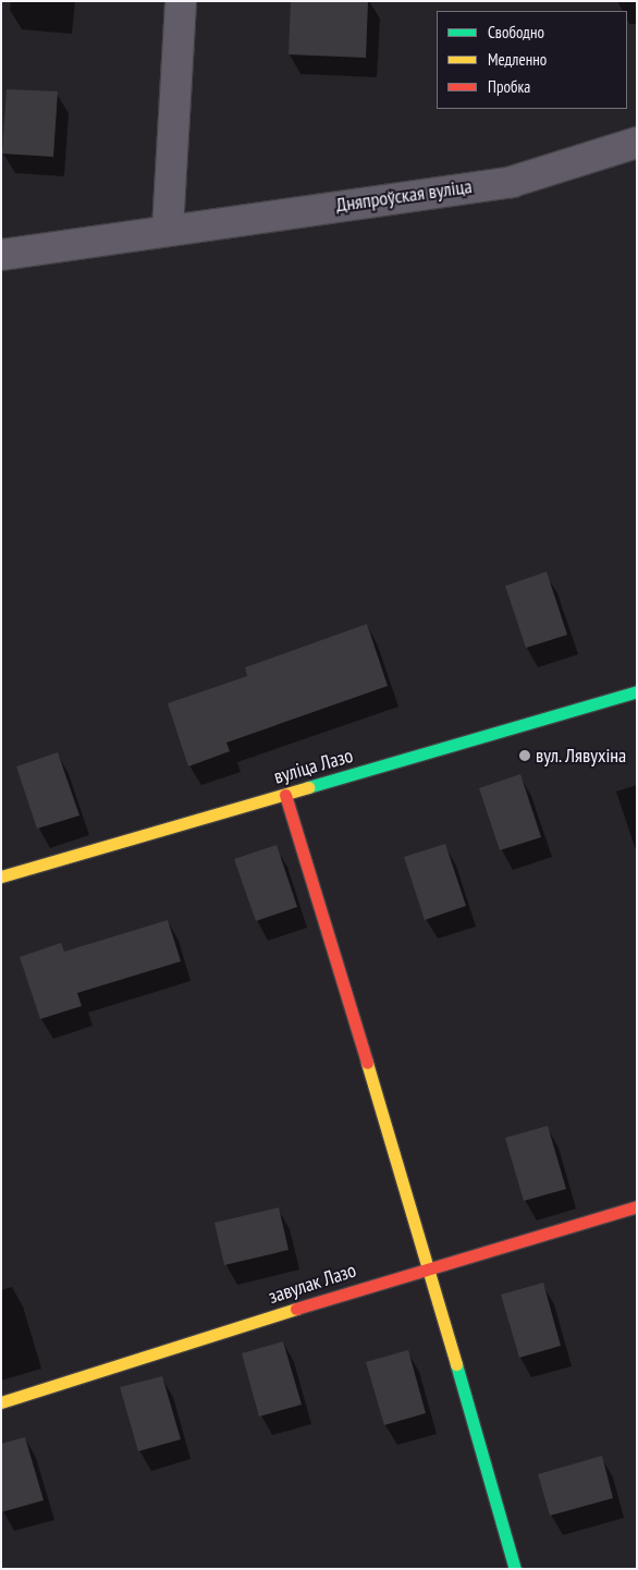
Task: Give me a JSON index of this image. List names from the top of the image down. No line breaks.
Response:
{"streets":{"street":["Дняпроўская вуліца","вуліца Лазо","завулак Лазо"]},"places":["вул. Лявухіна"],"legend":["Свободно","Медленно","Пробка"]}
